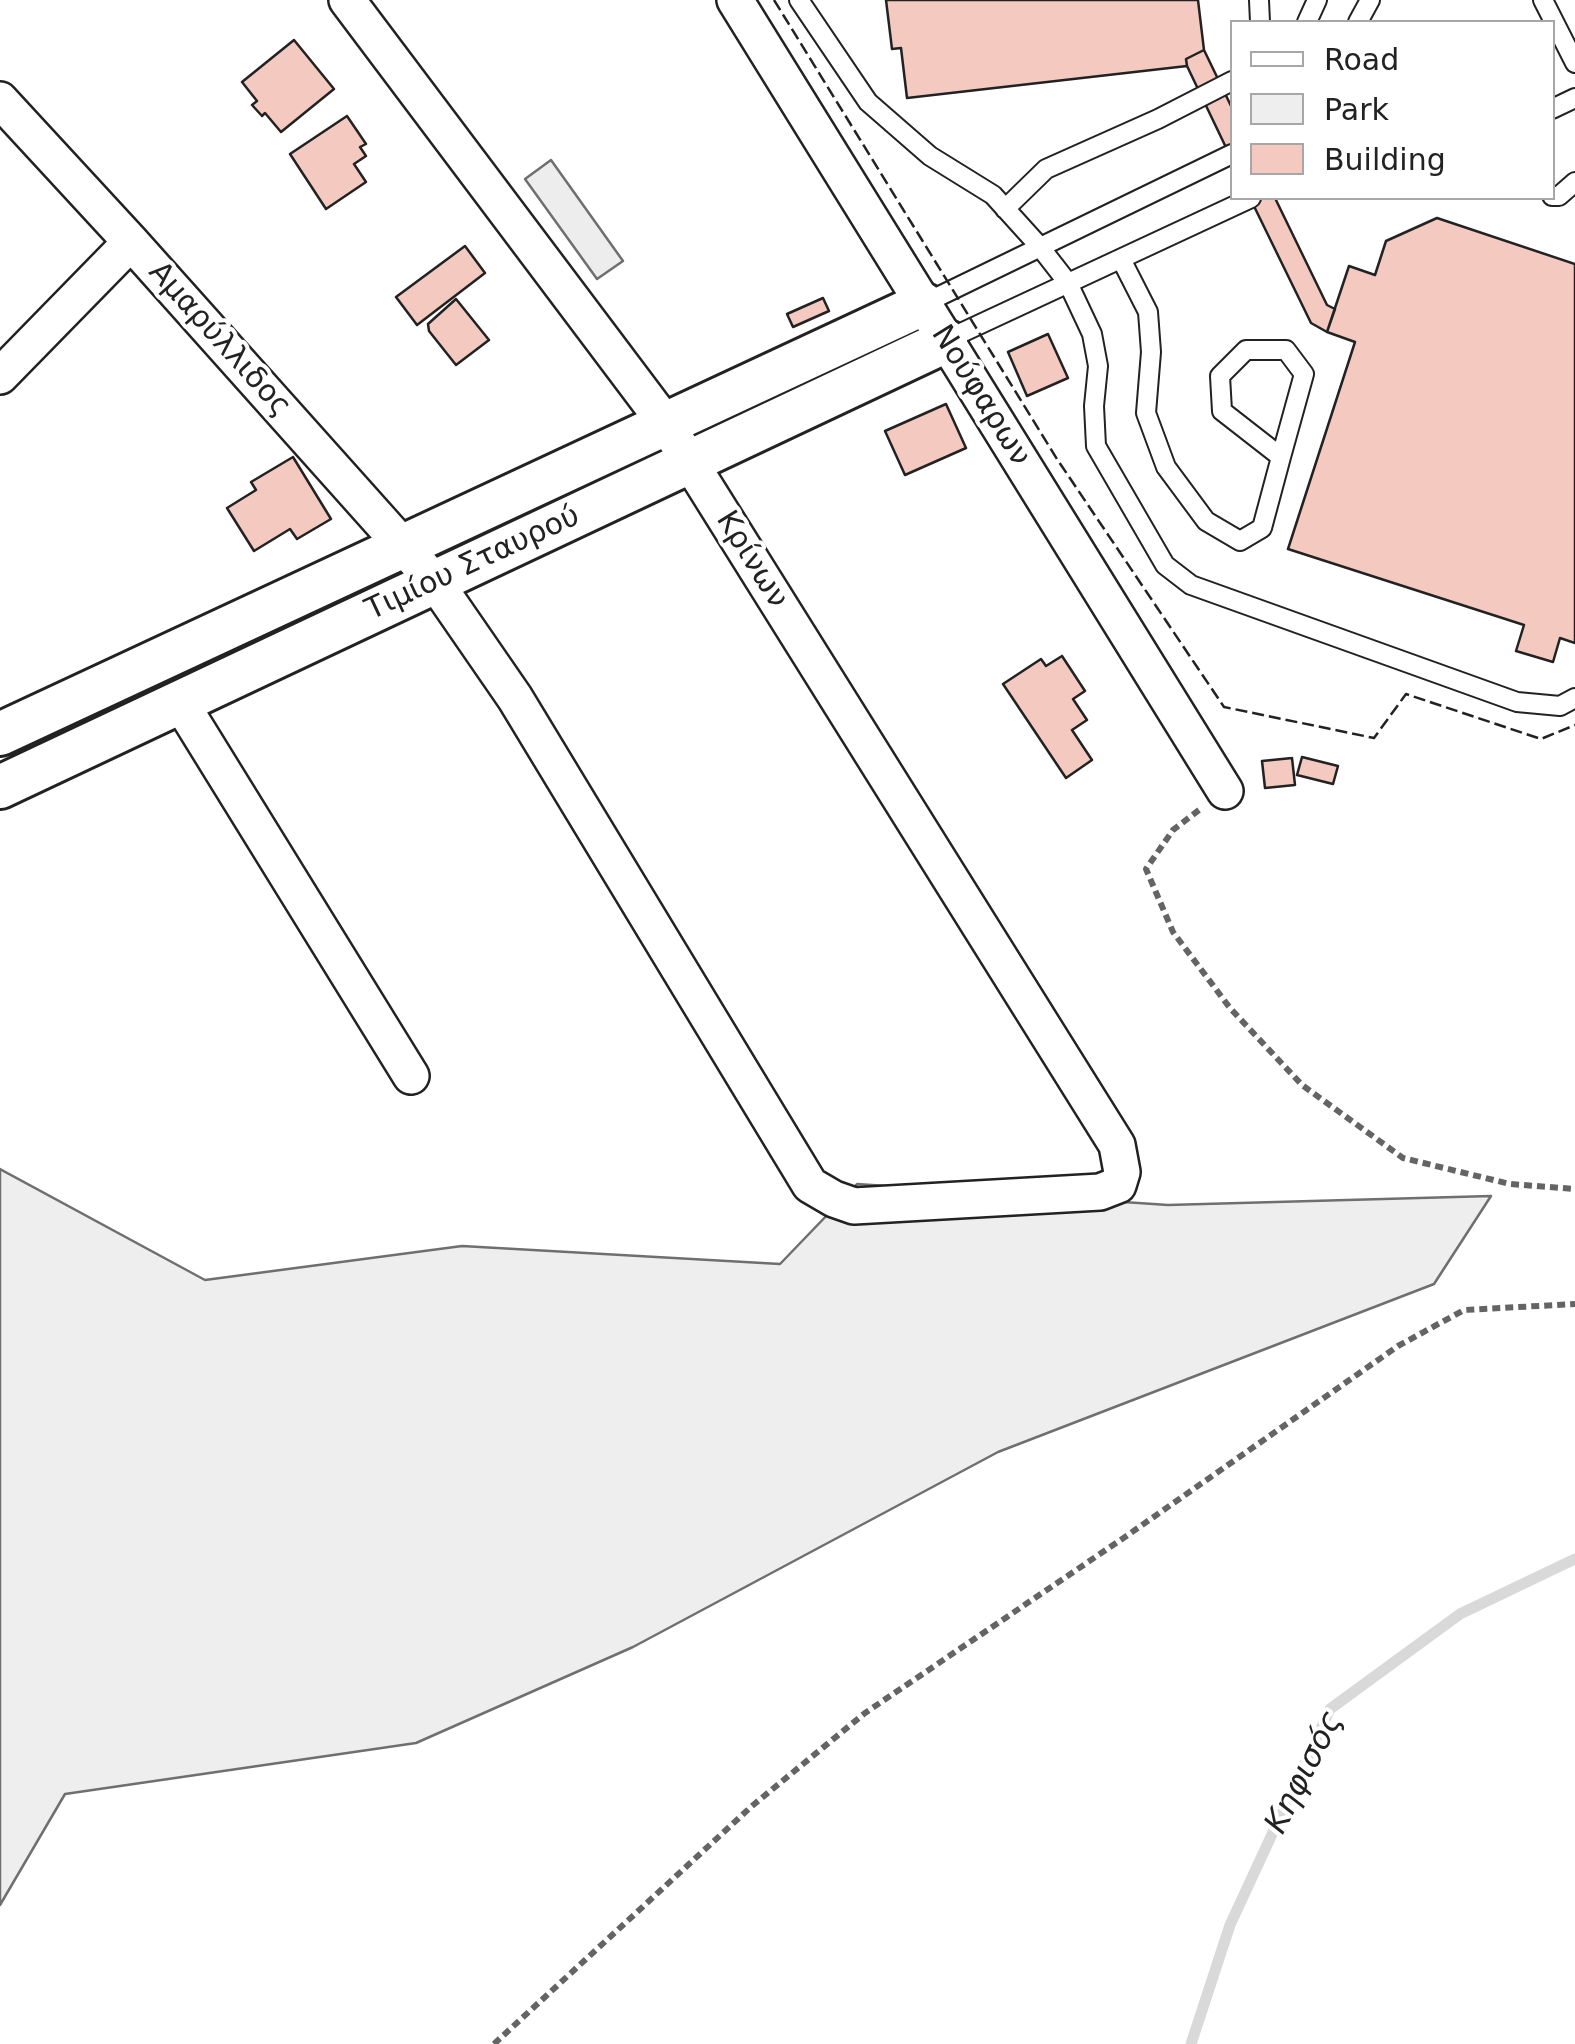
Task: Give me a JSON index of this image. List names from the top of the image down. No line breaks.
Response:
{"streets":{"street":["Αμαρύλλιδος","Νούφαρων","Κρίνων","Τιμίου Σταυρού"]},"crossings":[["Αμαρύλλιδος","Κρίνων"],["Αμαρύλλιδος","Τιμίου Σταυρού"],["Νούφαρων","Τιμίου Σταυρού"],["Κρίνων","Τιμίου Σταυρού"]],"water":["Κηφισός"],"legend":["Road","Park","Building"]}
